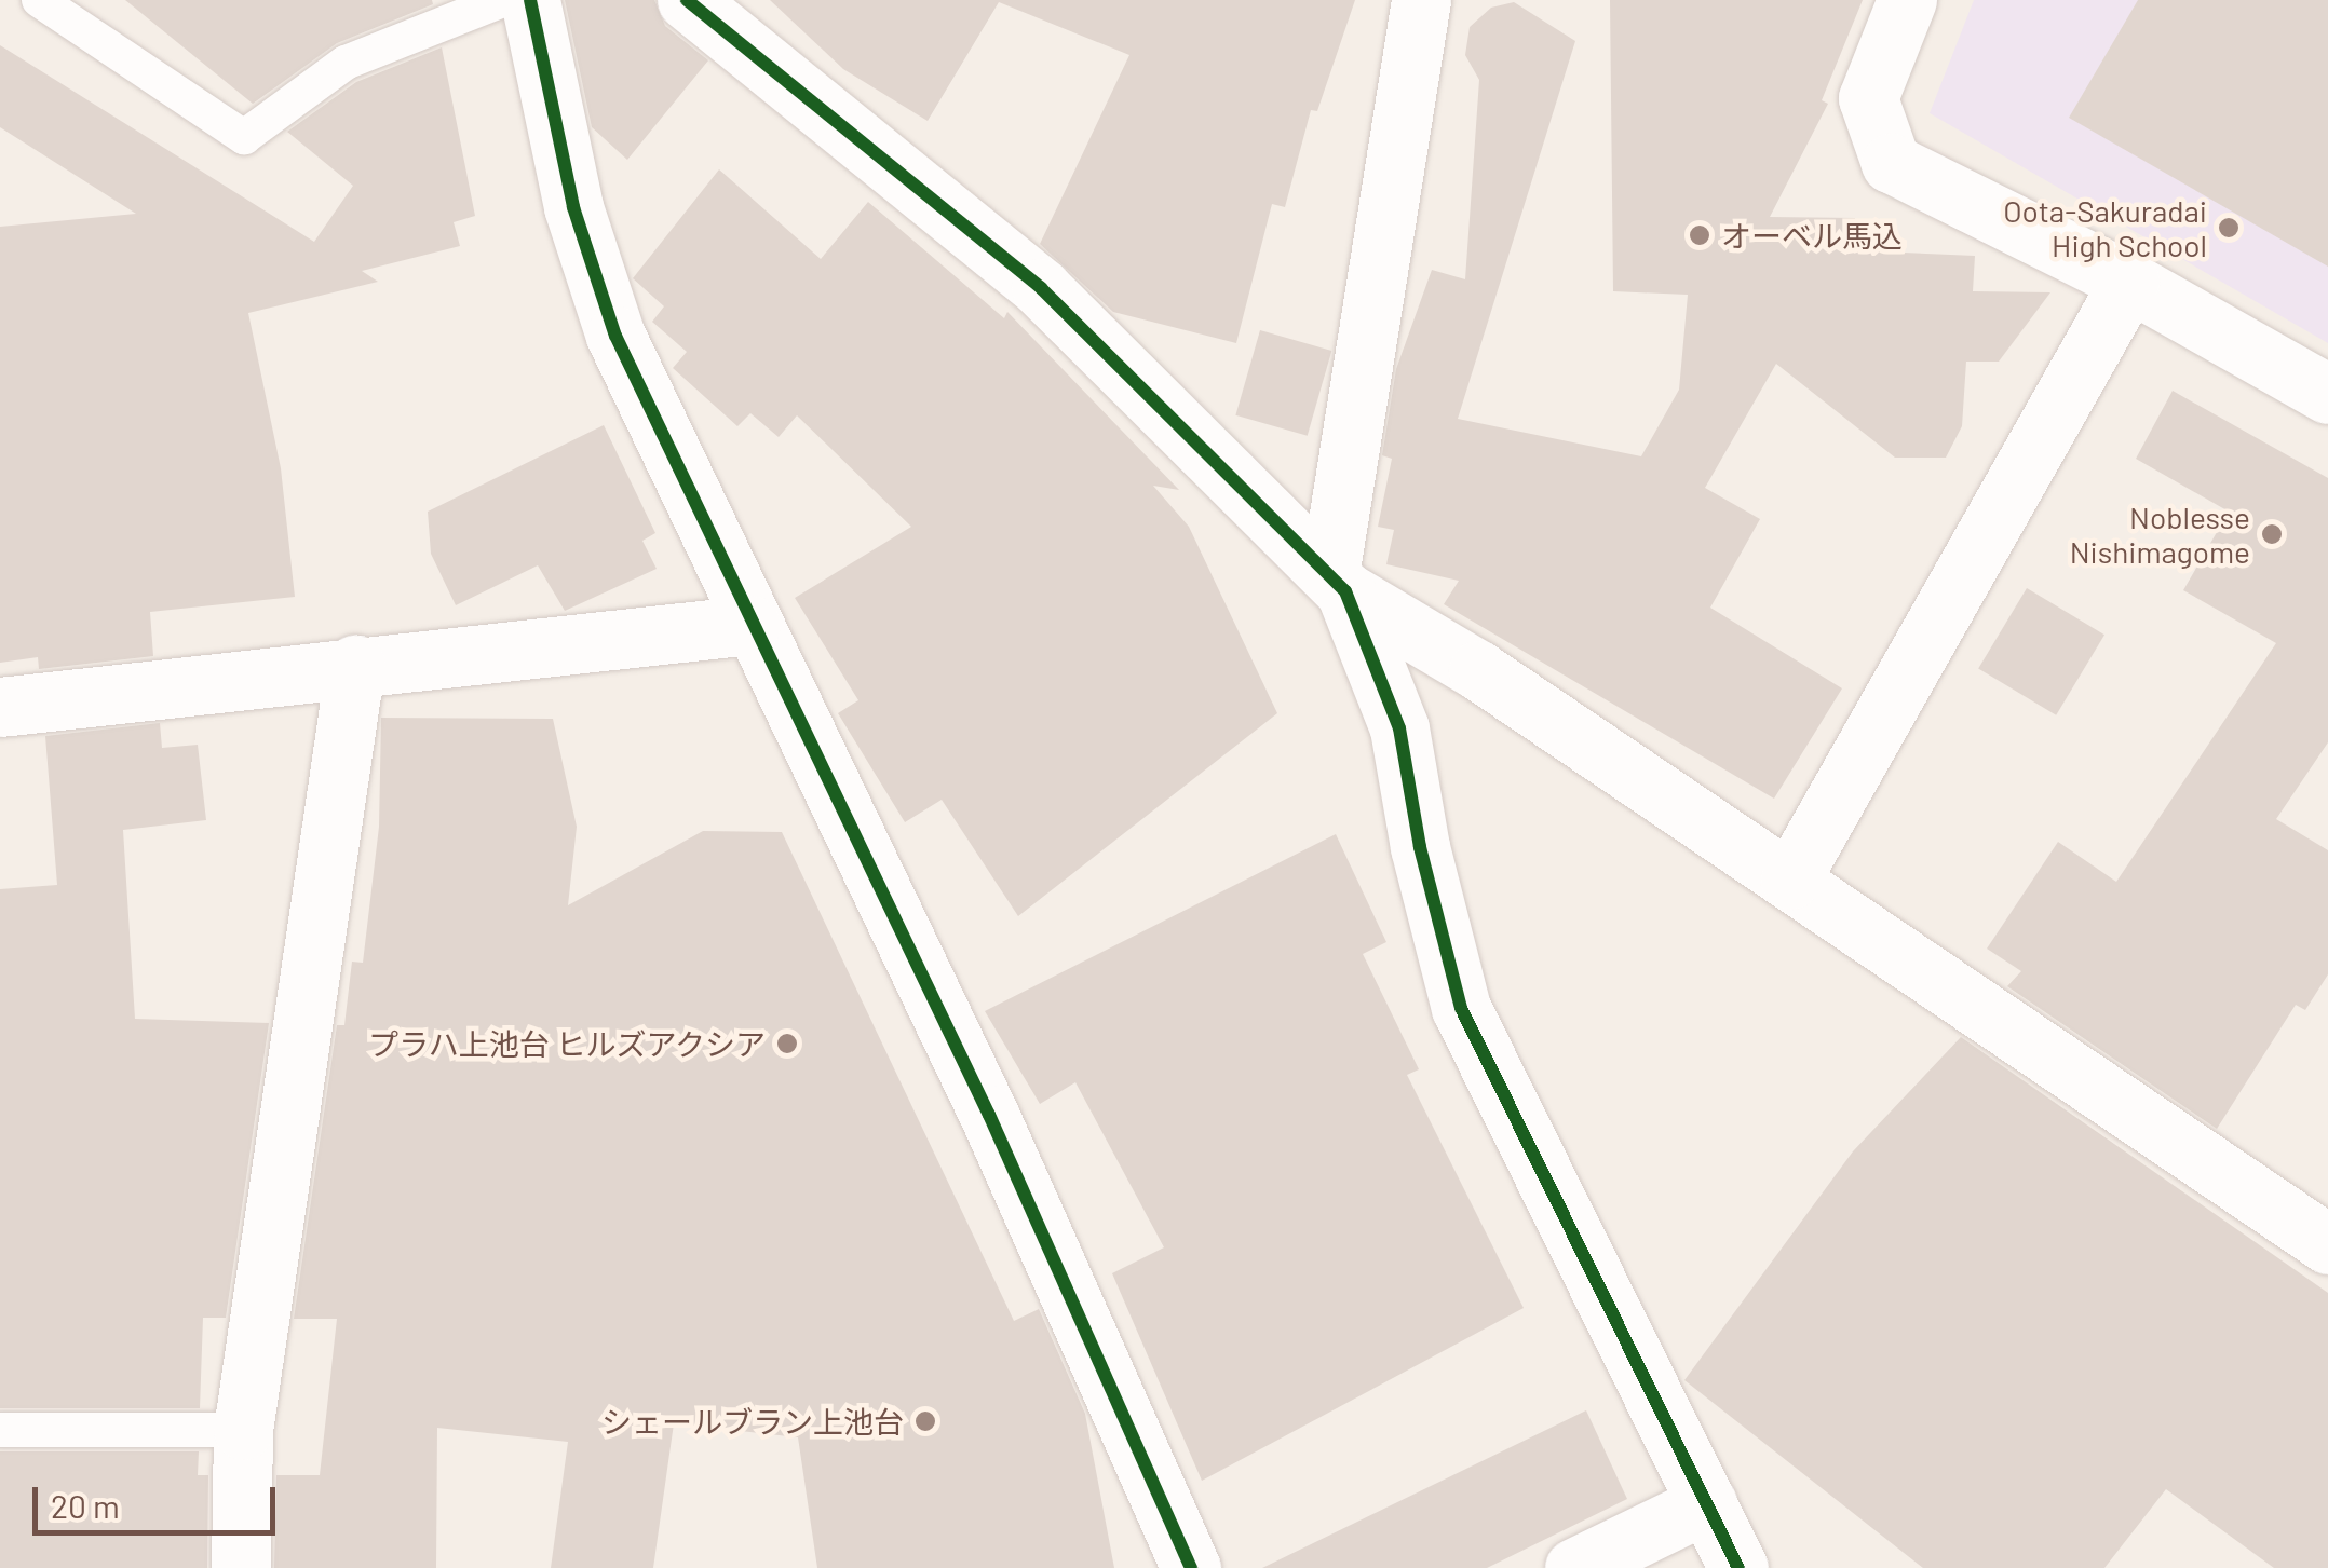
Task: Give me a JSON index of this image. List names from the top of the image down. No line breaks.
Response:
{"places":["Oota-Sakuradai High School","オーベル馬込","Noblesse Nishimagome","プラハ上池台 ヒルズアクシア","シェールブラン上池台"],"scale_bar":"20 m"}
